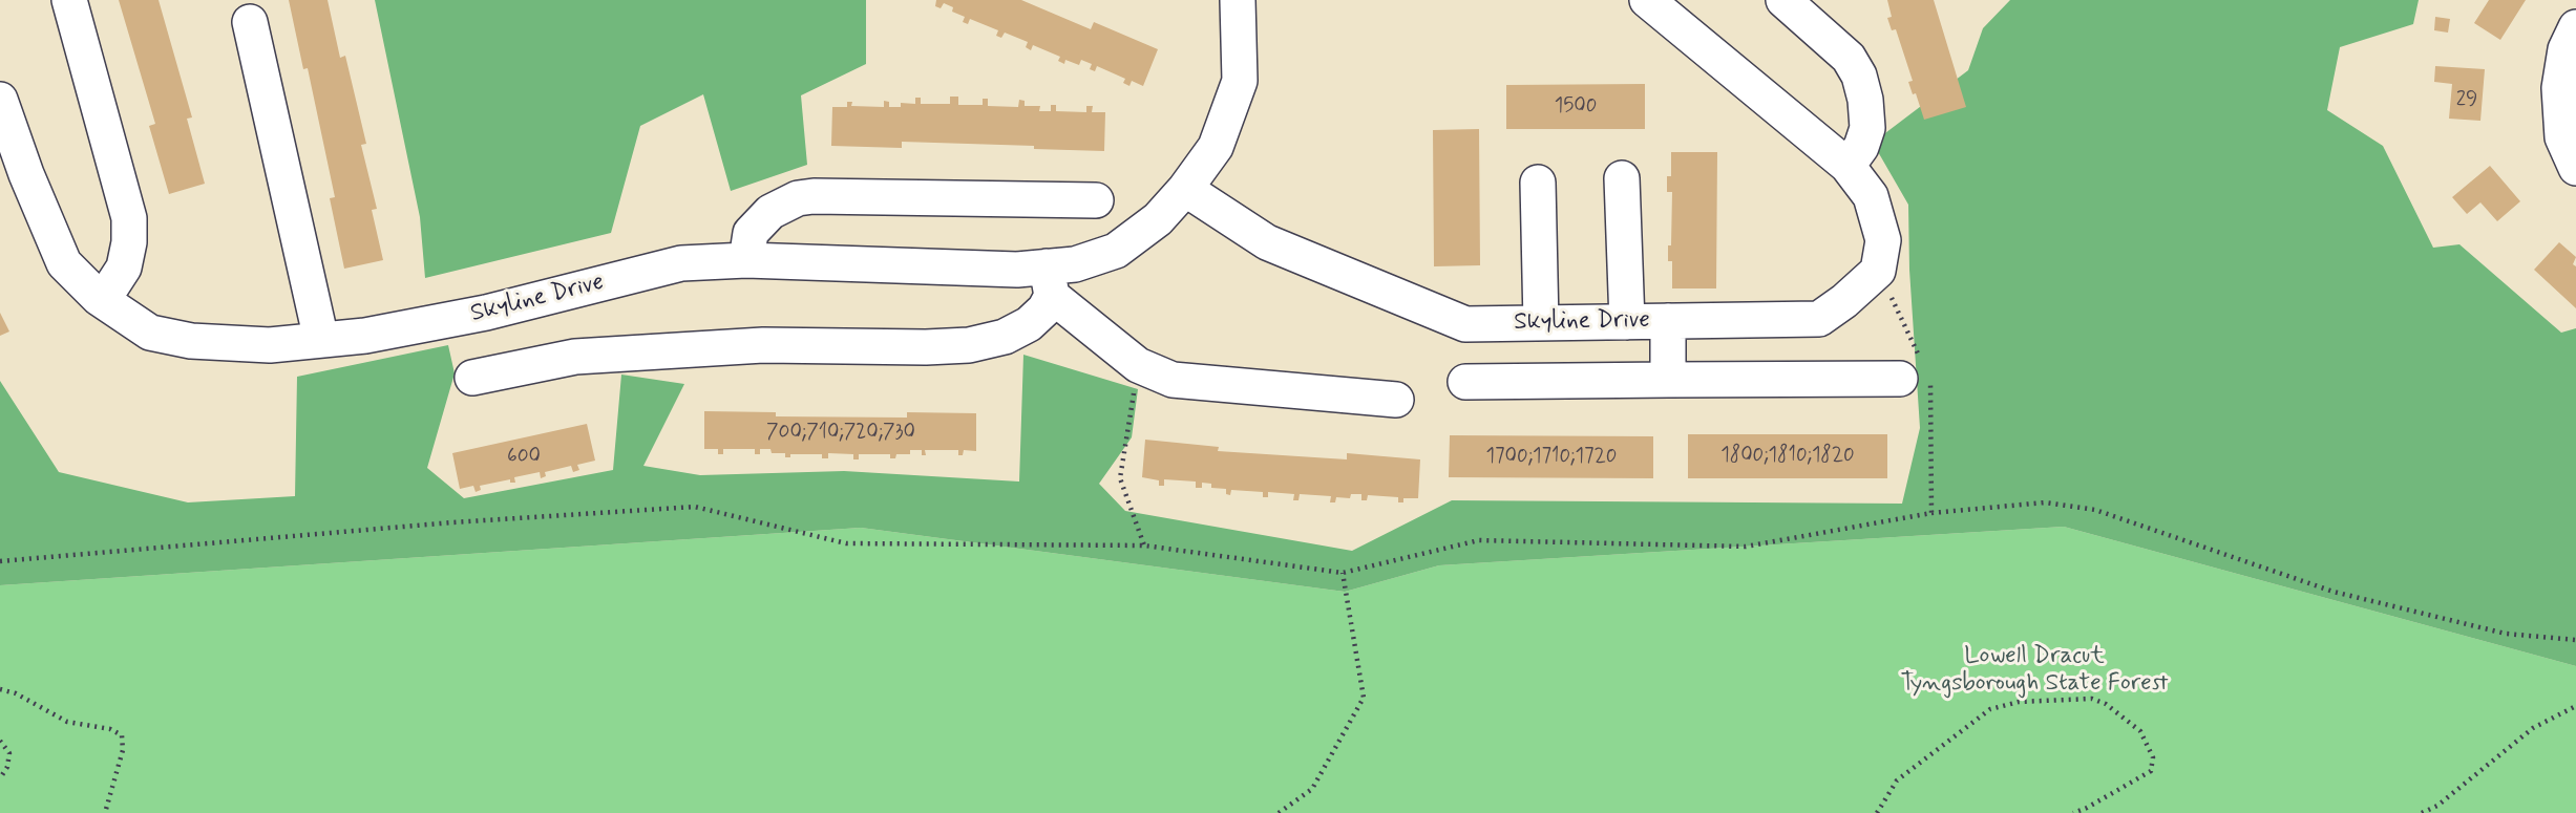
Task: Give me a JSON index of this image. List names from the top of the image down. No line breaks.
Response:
{"streets":{"street":["Skyline Drive"]},"parks":["Lowell Dracut Tyngsborough State Forest"],"house_numbers":["29","1500","700;710;720;730","1800;1810;1820","600","1700;1710;1720"]}
